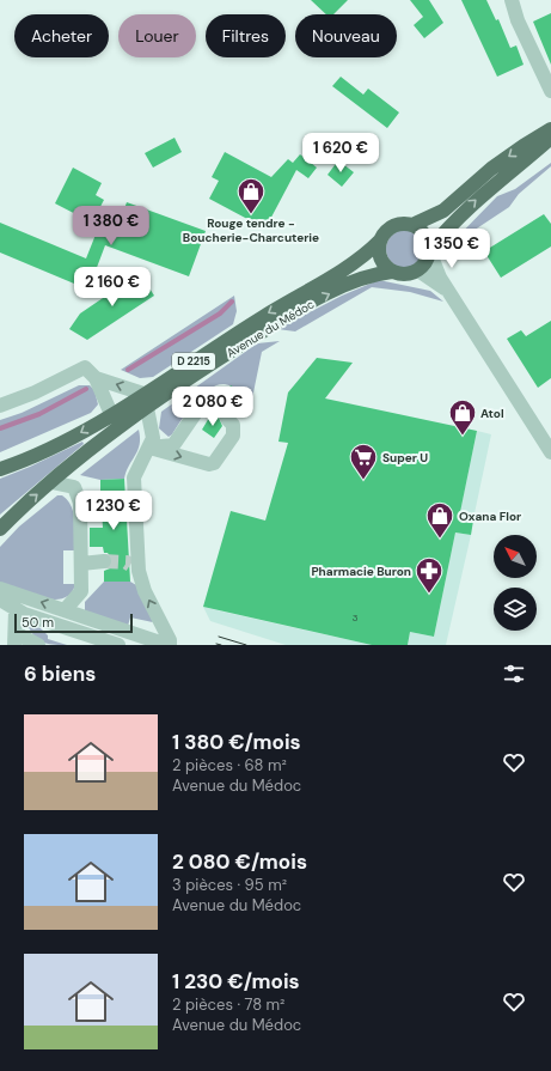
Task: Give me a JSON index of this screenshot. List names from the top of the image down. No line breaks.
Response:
{"streets":{"main road":["Avenue du Médoc","D 2215"]},"places":{"shop":["Rouge tendre - Boucherie-Charcuterie","Atol","Oxana Flor"],"supermarket":["Super U"],"pharmacy":["Pharmacie Buron"]},"house_numbers":["3"],"scale_bar":"50 m","north":"top left","page":{"chip":["Acheter","Louer","Filtres","Nouveau"],"price":["1 620 €","1 380 €","1 350 €","2 160 €","2 080 €","1 230 €"],"scale":"50 m","heading":"6 biens","list":[{"name":"1 380 €/mois","note":"2 pièces · 68 m² · Avenue du Médoc"},{"name":"2 080 €/mois","note":"3 pièces · 95 m² · Avenue du Médoc"},{"name":"1 230 €/mois","note":"2 pièces · 78 m² · Avenue du Médoc"}]}}
